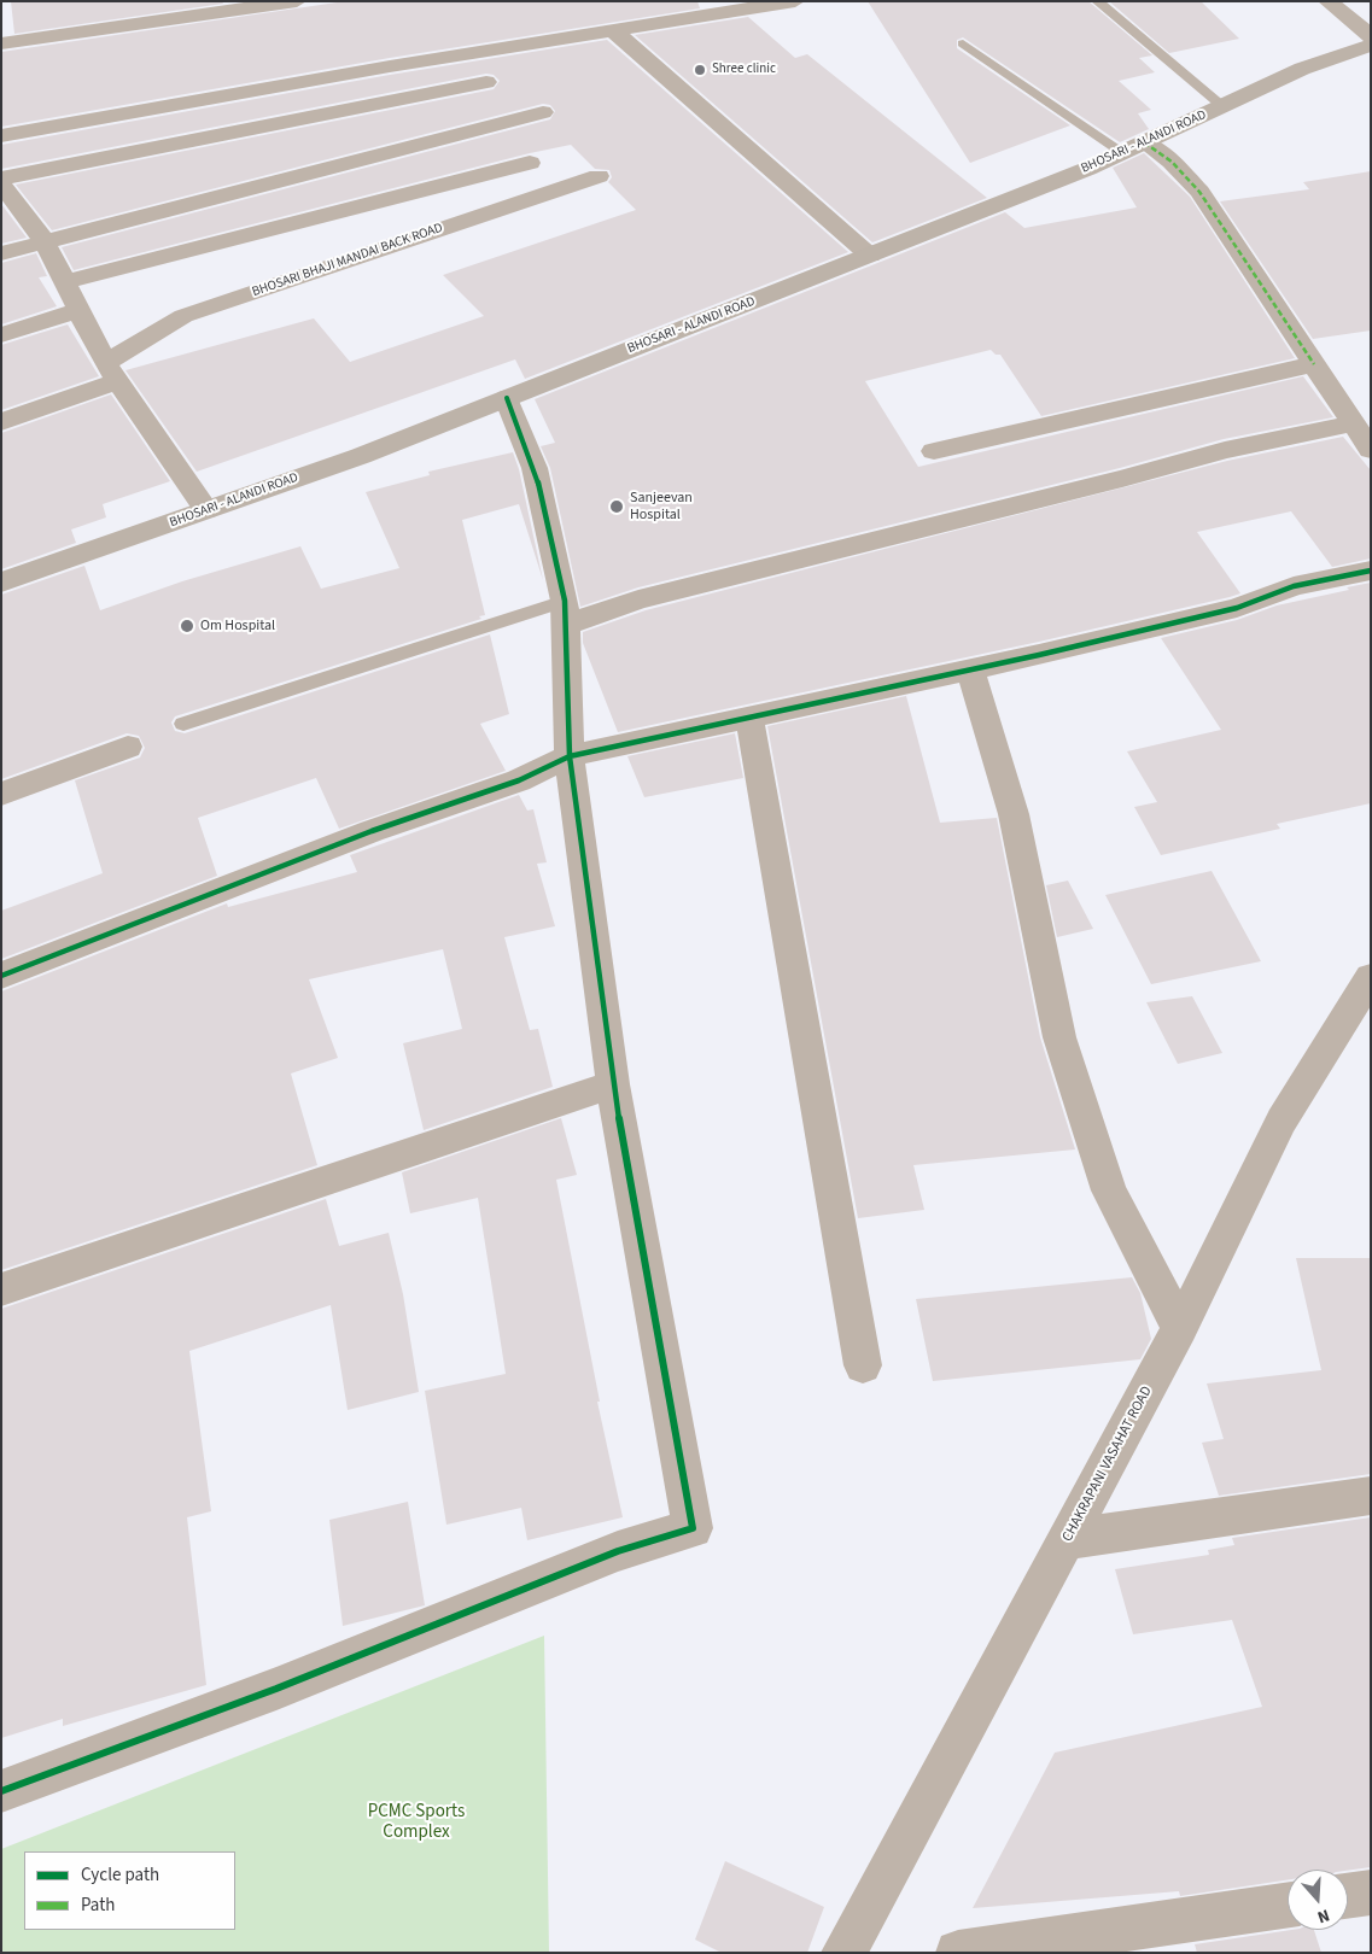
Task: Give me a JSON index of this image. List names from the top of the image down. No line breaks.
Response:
{"streets":{"main road":["BHOSARI - ALANDI ROAD"],"street":["BHOSARI BHAJI MANDAI BACK ROAD","CHAKRAPANI VASAHAT ROAD"]},"parks":["PCMC Sports Complex"],"places":["Shree clinic","Sanjeevan Hospital","Om Hospital"],"legend":["Cycle path","Path"],"north":"bottom"}
